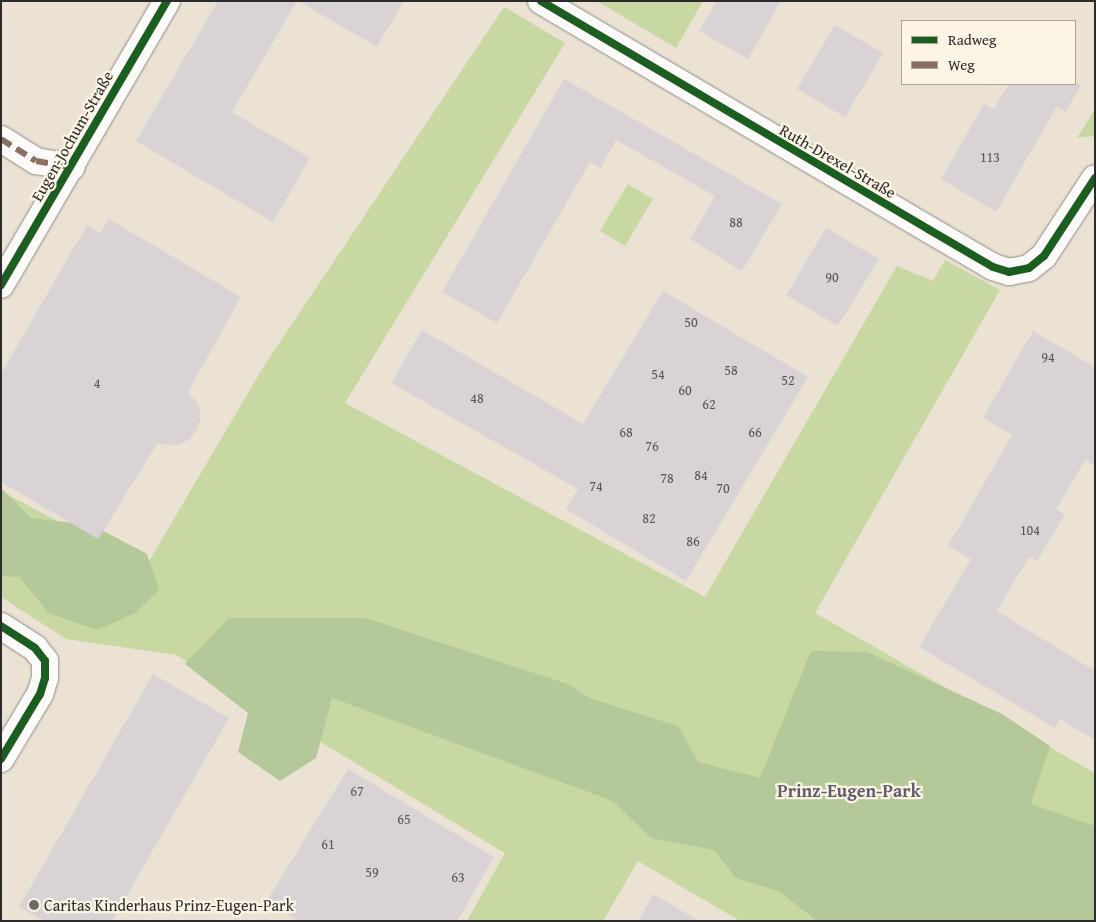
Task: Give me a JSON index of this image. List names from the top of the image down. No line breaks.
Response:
{"streets":{"street":["Eugen-Jochum-Straße","Ruth-Drexel-Straße"]},"districts":["Prinz-Eugen-Park"],"places":["Caritas Kinderhaus Prinz-Eugen-Park"],"house_numbers":["113","88","90","50","94","58","54","52","4","60","48","62","68","66","76","84","78","74","70","82","104","86","67","65","61","59","63"],"legend":["Radweg","Weg"]}
